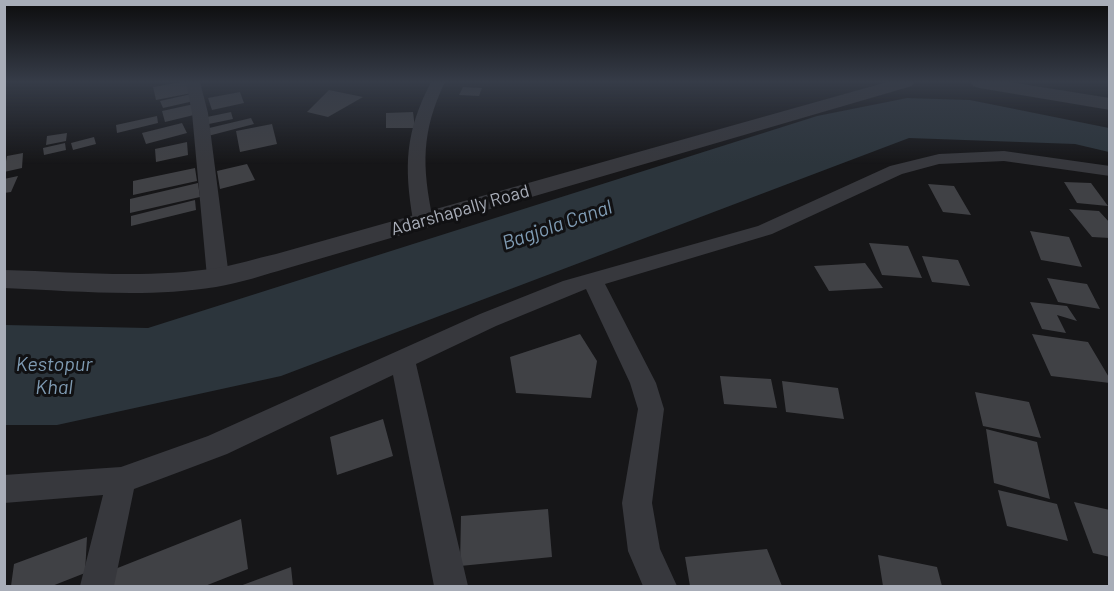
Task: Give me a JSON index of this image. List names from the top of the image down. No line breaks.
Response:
{"streets":{"street":["Adarshapally Road"]},"water":["Bagjola Canal","Kestopur Khal"]}
